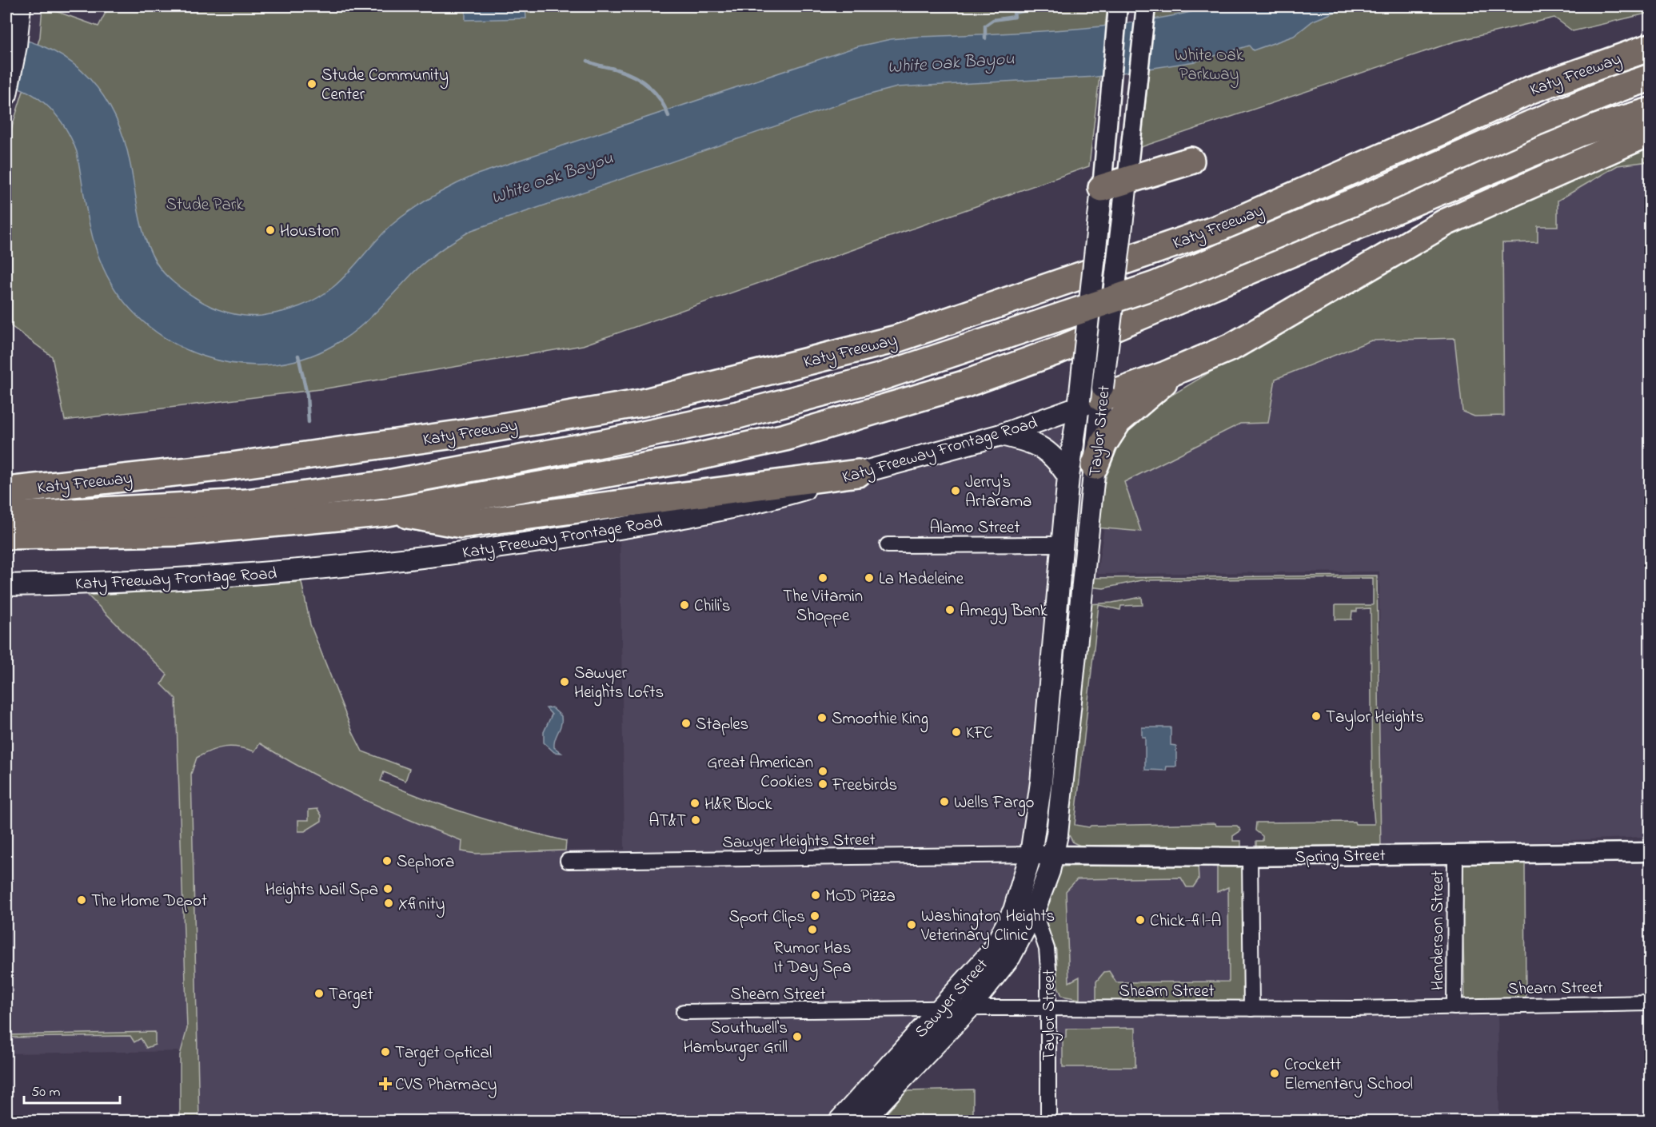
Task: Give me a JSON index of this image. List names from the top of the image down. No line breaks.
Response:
{"streets":{"highway":["Katy Freeway"],"main road":["Taylor Street","Katy Freeway Frontage Road","Sawyer Street"],"street":["Alamo Street","Sawyer Heights Street","Spring Street","Henderson Street","Shearn Street"]},"crossings":[["Taylor Street","Katy Freeway Frontage Road"],["Taylor Street","Alamo Street"],["Taylor Street","Sawyer Heights Street"],["Taylor Street","Spring Street"],["Taylor Street","Shearn Street"],["Taylor Street","Sawyer Street"],["Sawyer Heights Street","Spring Street"],["Sawyer Heights Street","Sawyer Street"],["Spring Street","Henderson Street"],["Spring Street","Sawyer Street"],["Henderson Street","Shearn Street"],["Shearn Street","Sawyer Street"]],"water":["White Oak Bayou"],"parks":["White Oak Parkway","Stude Park"],"places":{"other":["Stude Community Center","Houston","Jerry's Artarama","The Vitamin Shoppe","La Madeleine","Chili's","Amegy Bank","Sawyer Heights Lofts","Taylor Heights","Smoothie King","Staples","KFC","Great American Cookies","Freebirds","Wells Fargo","H&R Block","AT&T","Sephora","Heights Nail Spa","MOD Pizza","The Home Depot","Xfinity","Sport Clips","Chick-fil-A","Washington Heights Veterinary Clinic","Rumor Has It Day Spa","Target","Southwell's Hamburger Grill","Target Optical","Crockett Elementary School"],"health":["CVS Pharmacy"]},"scale_bar":"50 m"}
